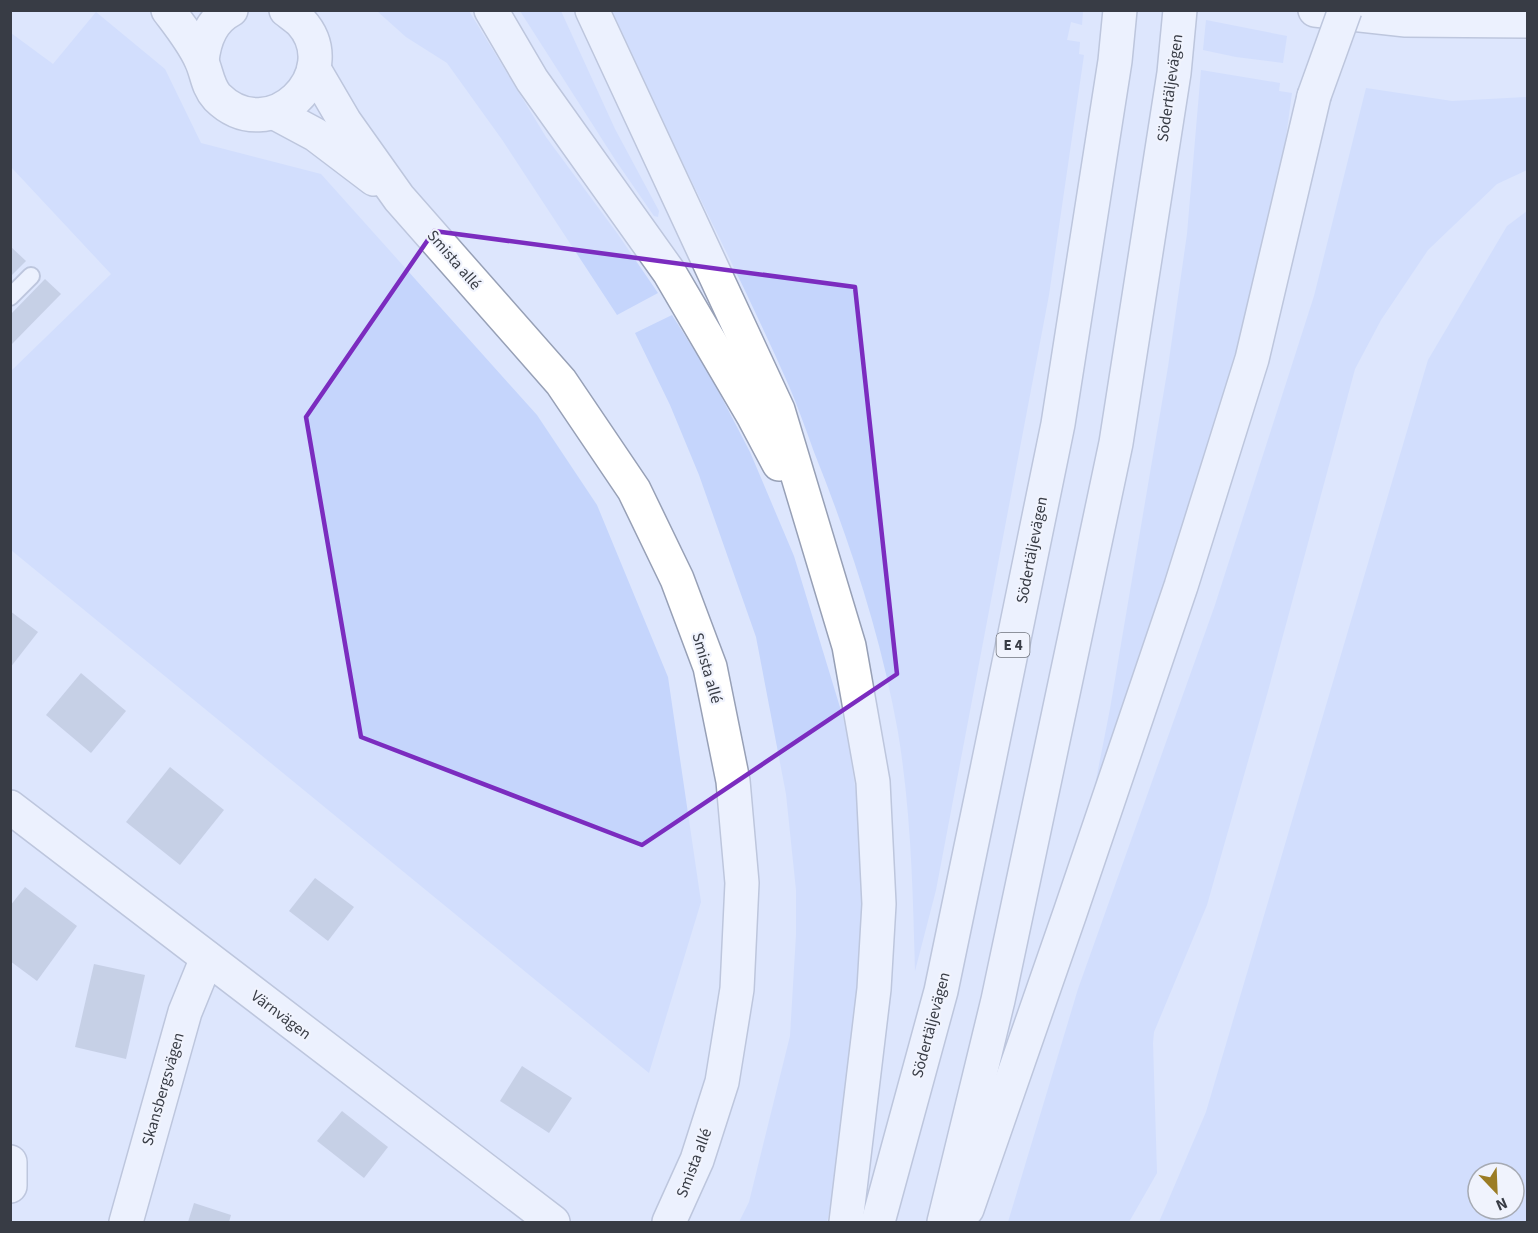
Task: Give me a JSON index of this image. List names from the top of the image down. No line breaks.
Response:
{"streets":{"main road":["Södertäljevägen","Smista allé","E 4","Värnvägen","Skansbergsvägen"]},"crossings":[["Värnvägen","Skansbergsvägen"]],"north":"bottom right"}
